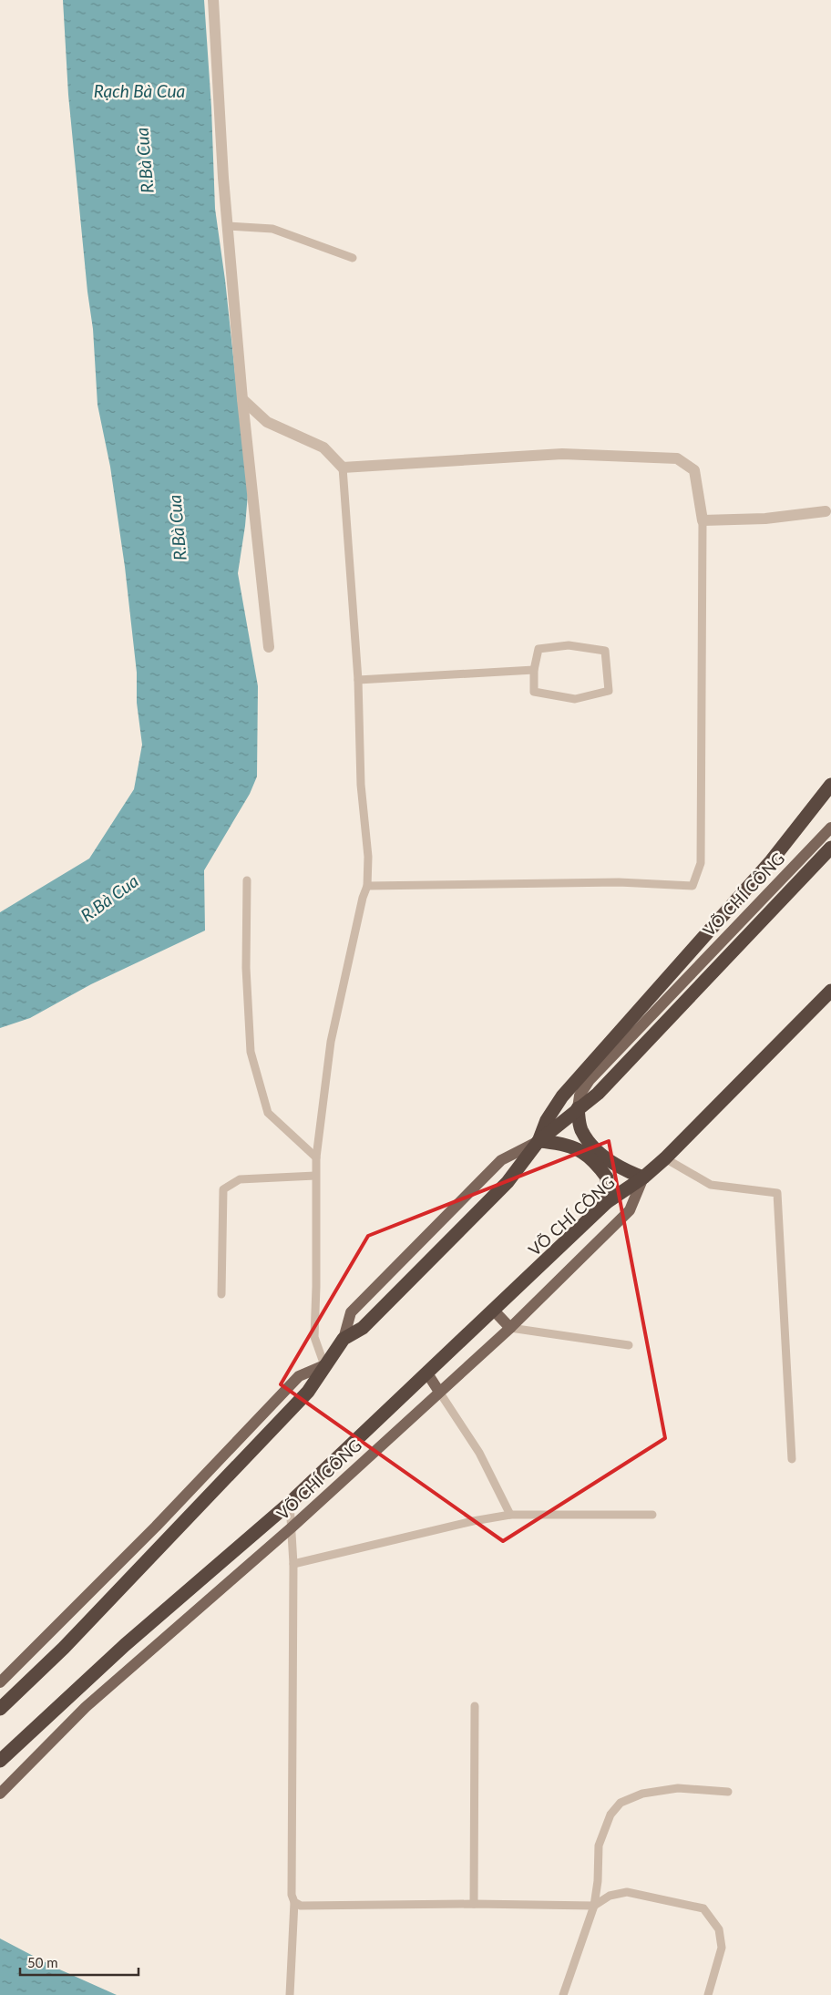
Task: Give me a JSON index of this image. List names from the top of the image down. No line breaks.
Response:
{"streets":{"highway":["VÕ CHÍ CÔNG"]},"water":["Rạch Bà Cua","R.Bà Cua"],"scale_bar":"50 m"}
